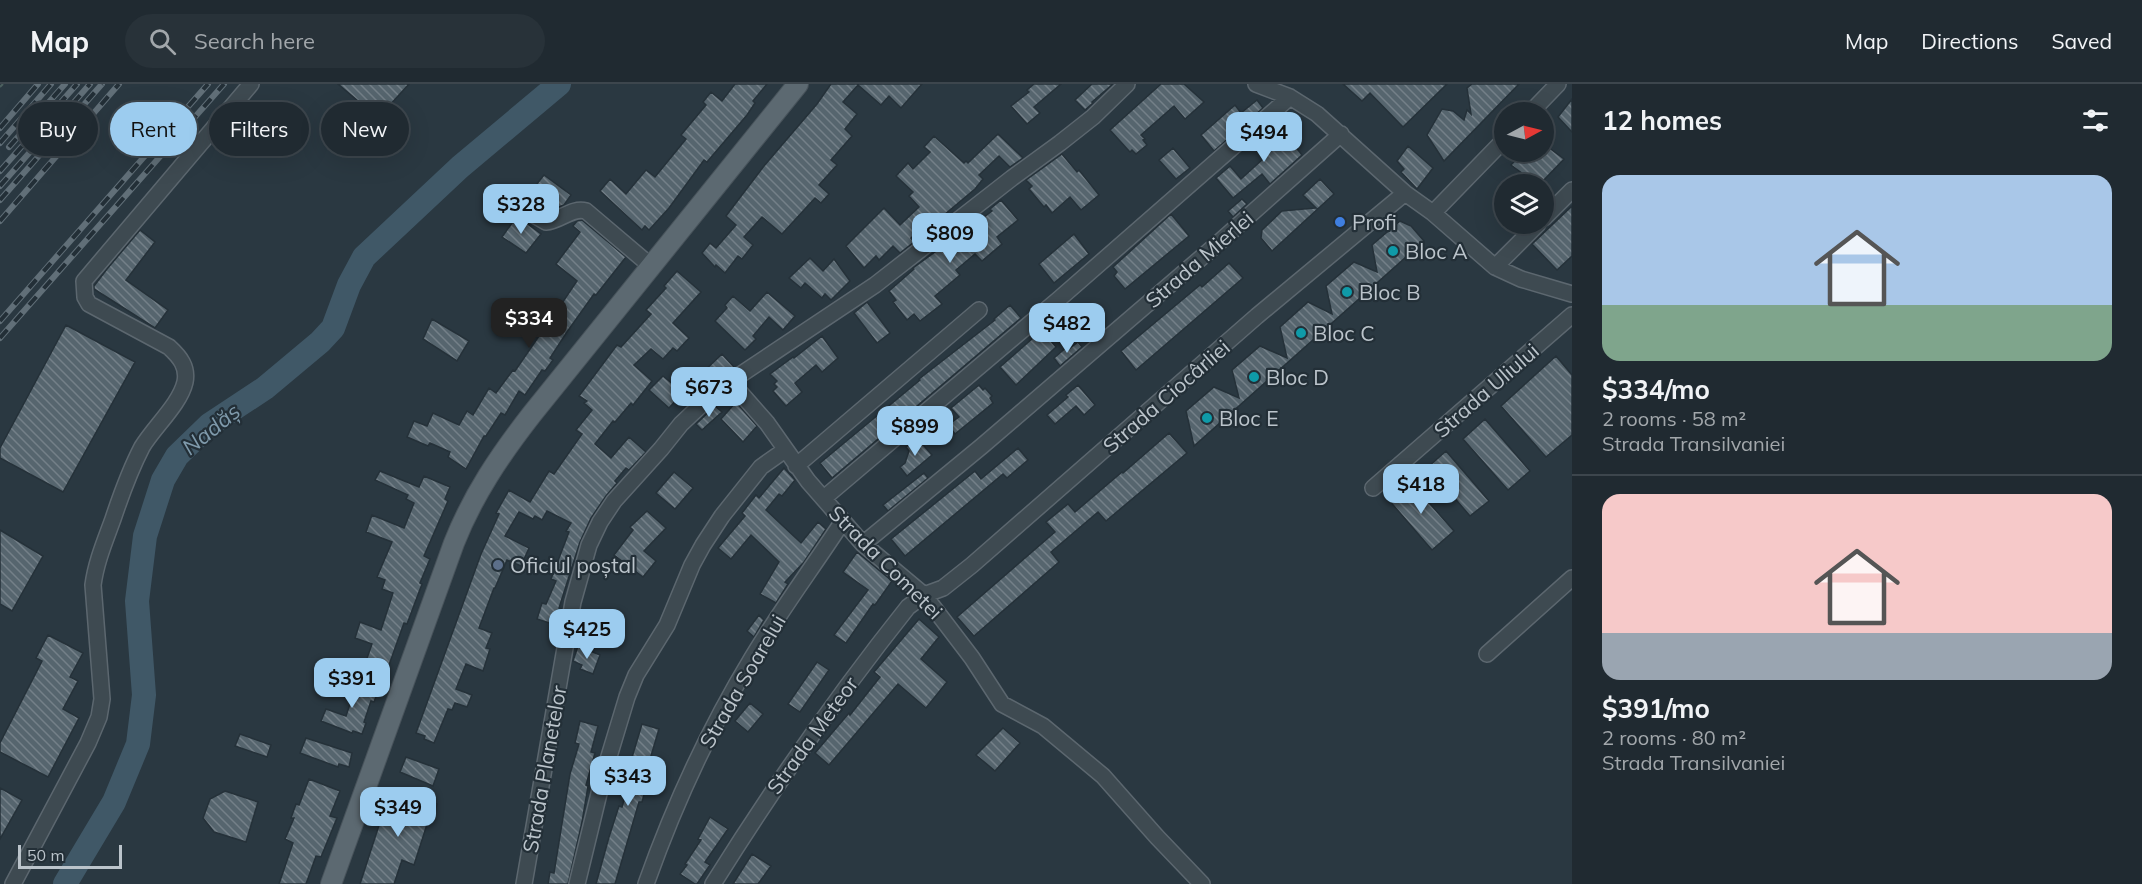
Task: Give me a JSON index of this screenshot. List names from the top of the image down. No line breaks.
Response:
{"streets":{"street":["Strada Mierlei","Strada Uliului","Strada Ciocârliei","Strada Cometei","Strada Soarelui","Strada Meteor","Strada Planetelor"]},"crossings":[["Strada Mierlei","Strada Cometei"],["Strada Ciocârliei","Strada Cometei"],["Strada Ciocârliei","Strada Meteor"],["Strada Cometei","Strada Soarelui"],["Strada Cometei","Strada Meteor"],["Strada Cometei","Strada Planetelor"]],"water":["Nadăș"],"places":["Profi","Bloc A","Bloc B","Bloc C","Bloc D","Bloc E","Oficiul poștal"],"scale_bar":"50 m","north":"right","page":{"header":"Map","search":"Search here","nav":["Map","Directions","Saved"],"heading":"12 homes","chip":["Buy","Rent","Filters","New"],"price":["$494","$328","$809","$334","$482","$673","$899","$418","$425","$391","$343","$349"],"list":[{"name":"$334/mo","note":"2 rooms · 58 m² · Strada Transilvaniei"},{"name":"$391/mo","note":"2 rooms · 80 m² · Strada Transilvaniei"}],"scale":"50 m"}}
